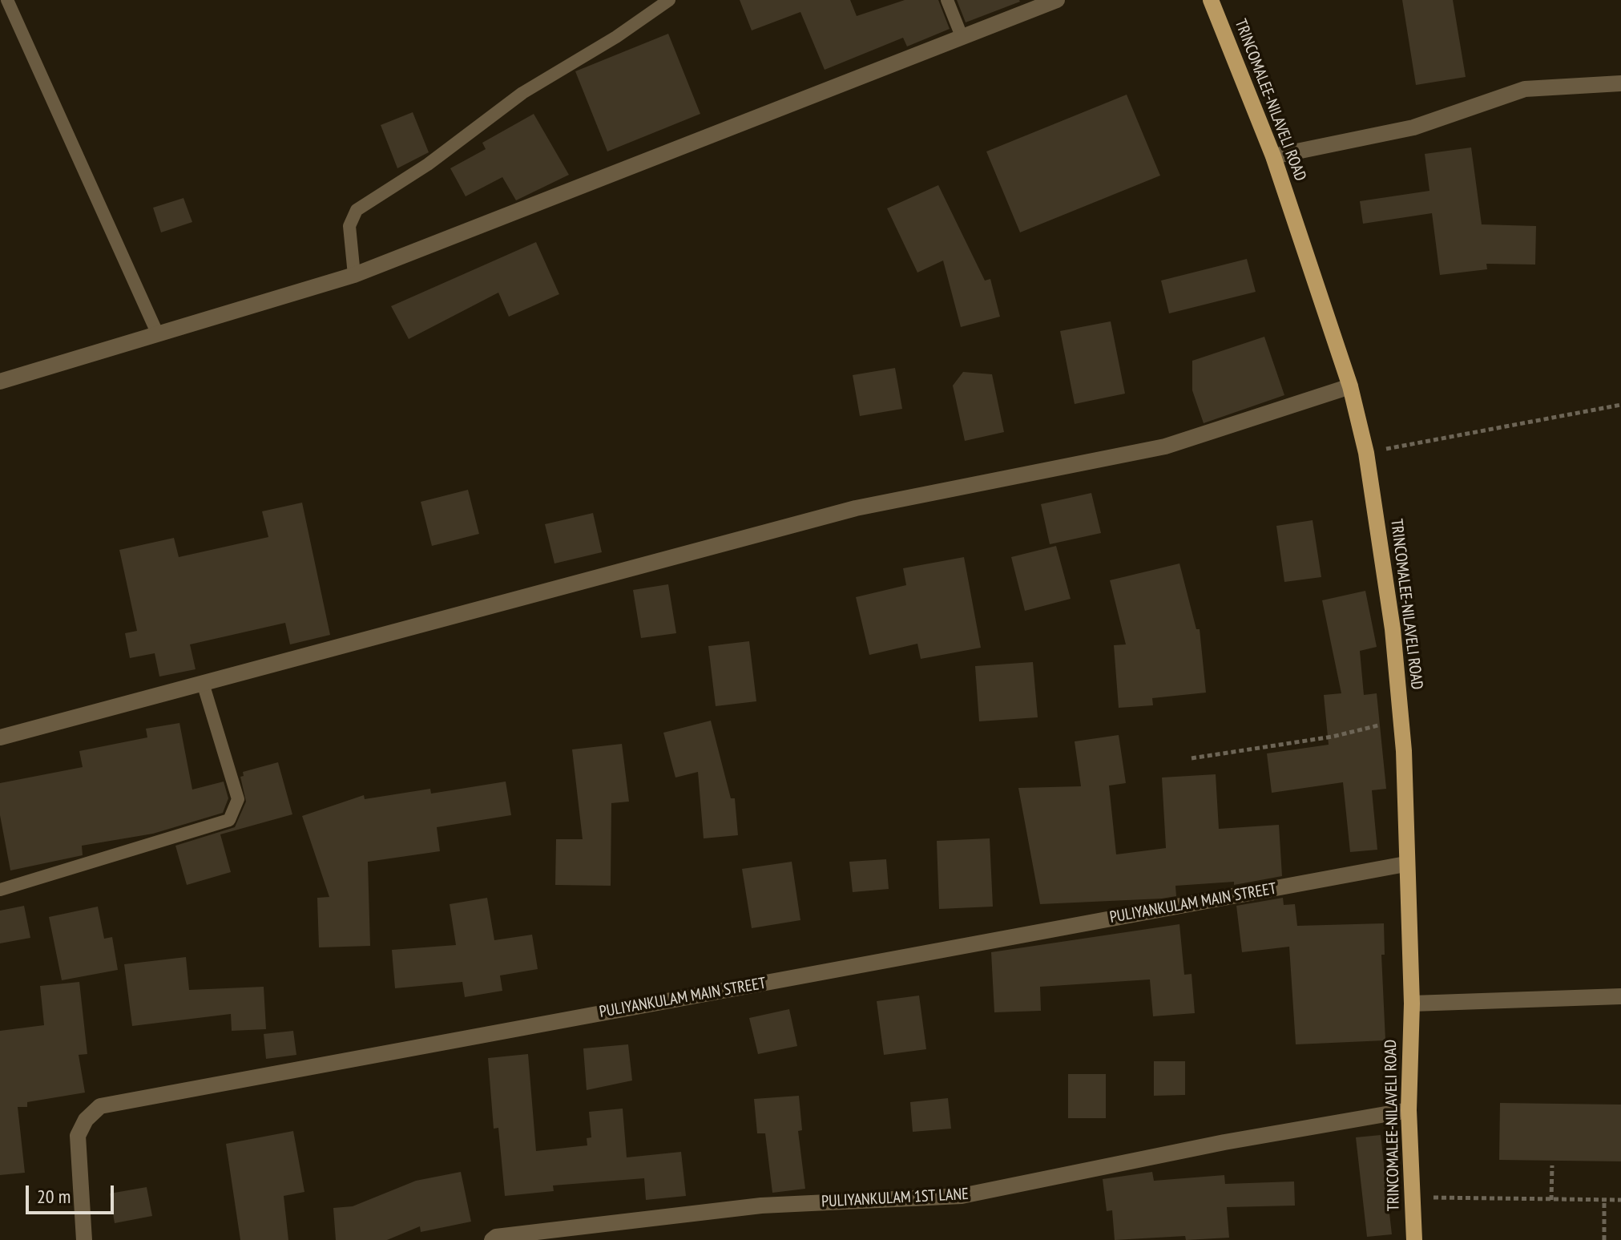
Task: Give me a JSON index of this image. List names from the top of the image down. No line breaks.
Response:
{"streets":{"main road":["TRINCOMALEE-NILAVELI ROAD"],"street":["PULIYANKULAM MAIN STREET","PULIYANKULAM 1ST LANE"]},"crossings":[["TRINCOMALEE-NILAVELI ROAD","PULIYANKULAM MAIN STREET"],["TRINCOMALEE-NILAVELI ROAD","PULIYANKULAM 1ST LANE"]],"scale_bar":"20 m"}
